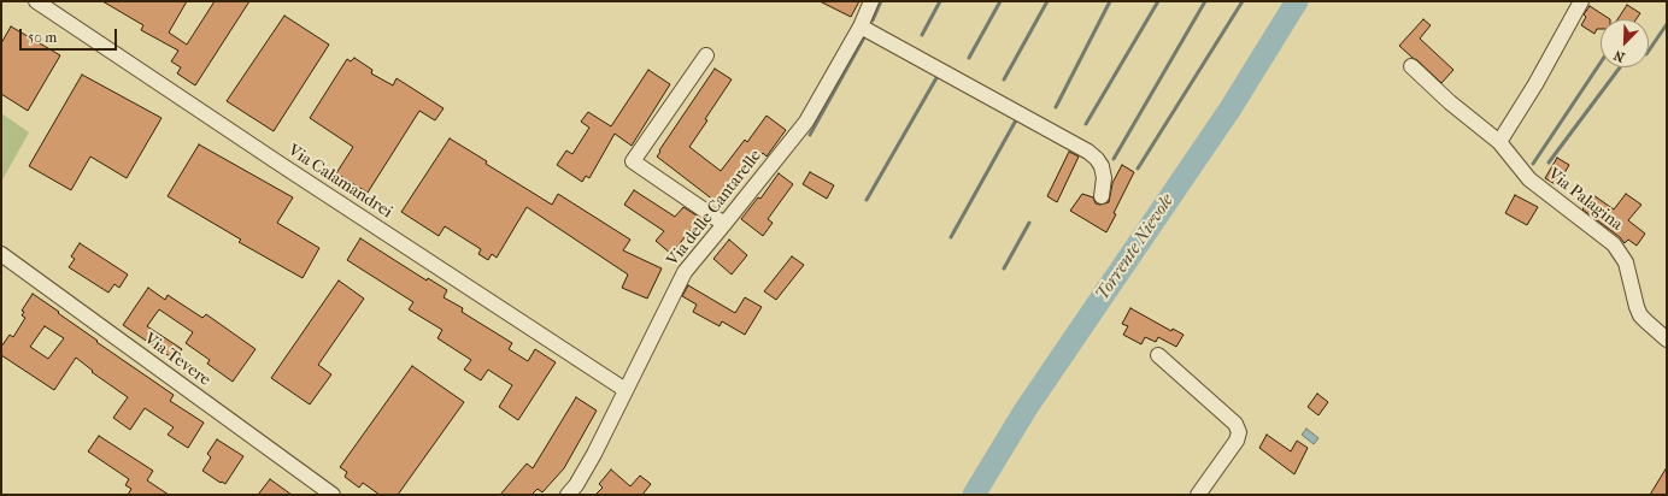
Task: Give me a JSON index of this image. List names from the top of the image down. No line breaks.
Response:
{"streets":{"street":["Via Calamandrei","Via Palagina","Via delle Cantarelle","Via Tevere"]},"crossings":[["Via Calamandrei","Via delle Cantarelle"]],"water":["Torrente Nievole"],"scale_bar":"50 m","north":"bottom left"}
